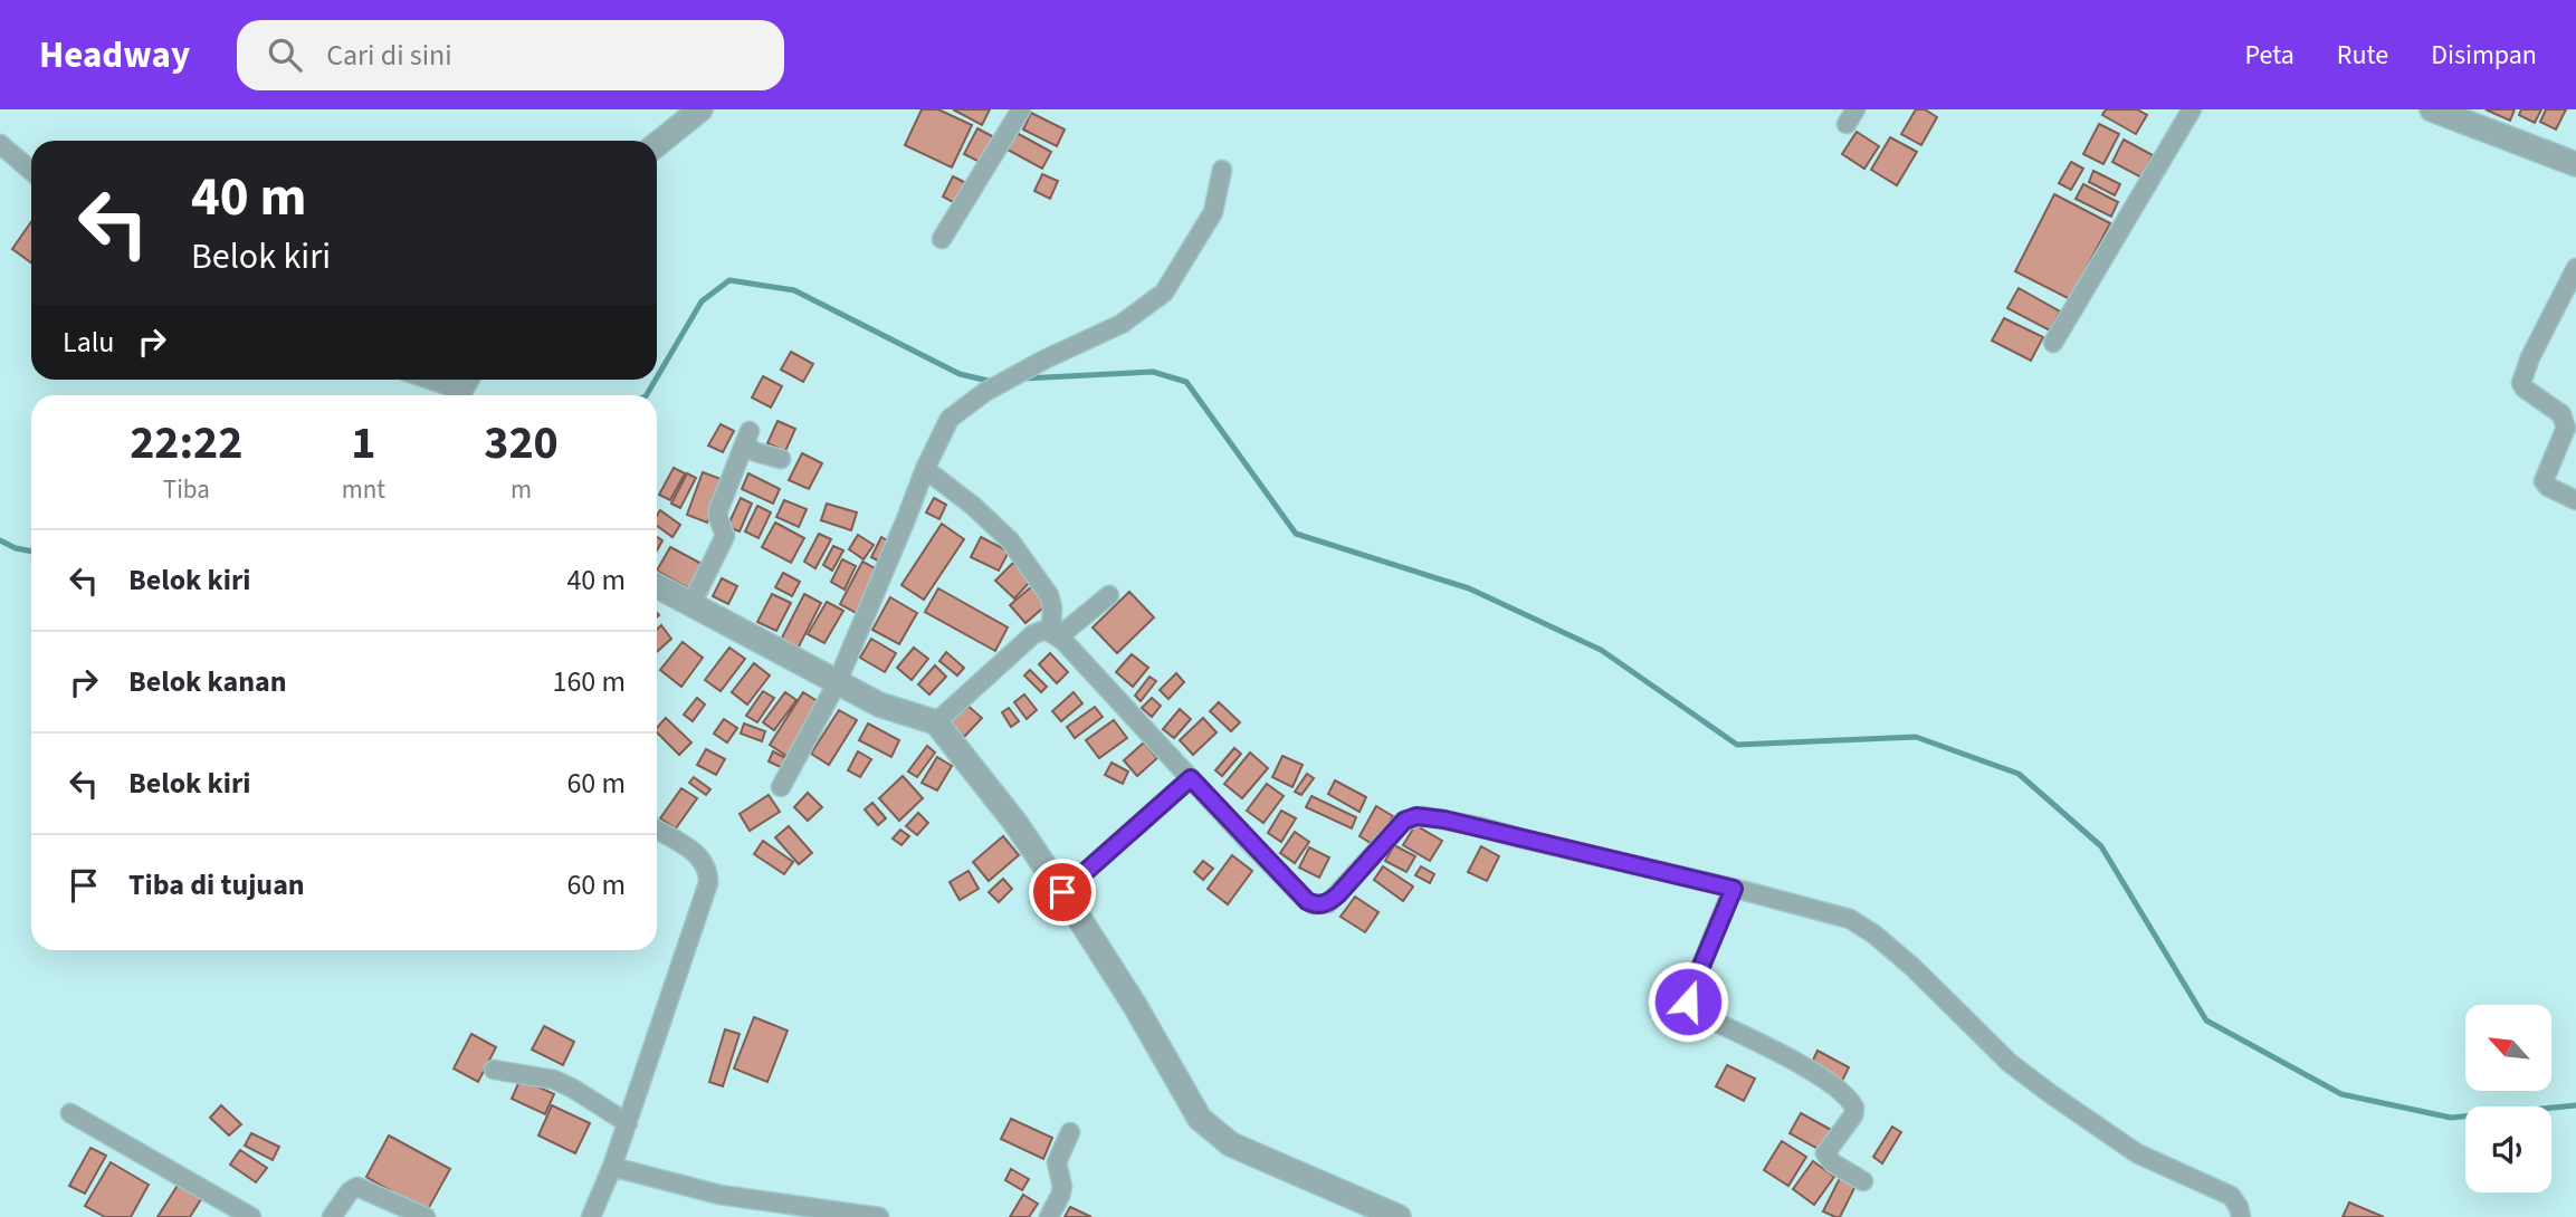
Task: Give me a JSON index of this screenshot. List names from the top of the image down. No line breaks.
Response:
{"north":"top left","page":{"header":"Headway","search":"Cari di sini","nav":["Peta","Rute","Disimpan"],"turn":["40 m","Belok kiri"],"then":"Lalu","eta":["22:22","Tiba","1","mnt","320","m"],"list":[{"name":"Belok kiri","value":"40 m"},{"name":"Belok kanan","value":"160 m"},{"name":"Belok kiri","value":"60 m"},{"name":"Tiba di tujuan","value":"60 m"}]}}
